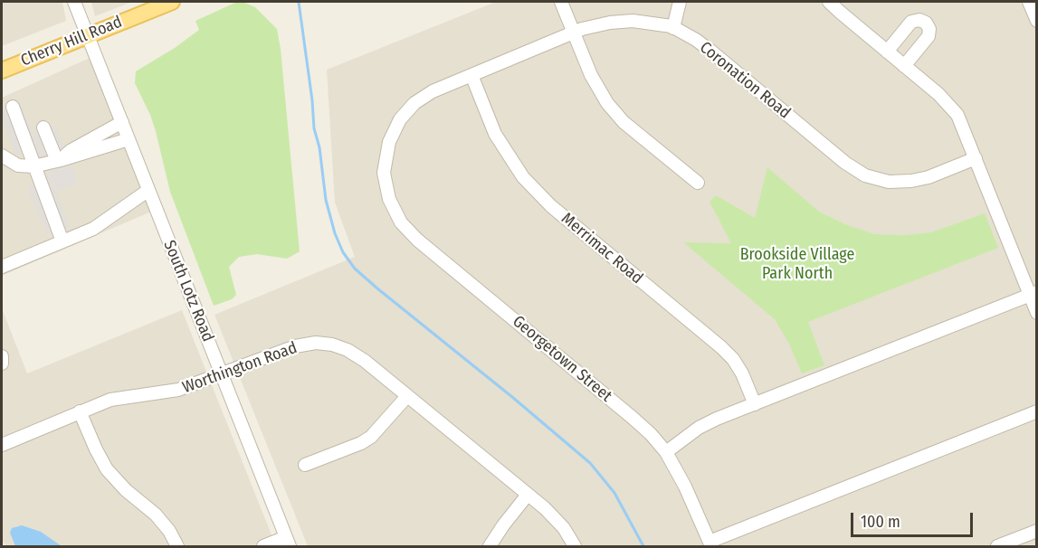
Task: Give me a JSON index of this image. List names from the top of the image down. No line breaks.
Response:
{"streets":{"main road":["Cherry Hill Road"],"street":["Coronation Road","Merrimac Road","South Lotz Road","Georgetown Street","Worthington Road"]},"crossings":[["Cherry Hill Road","South Lotz Road"],["Coronation Road","Merrimac Road"],["Coronation Road","Georgetown Street"],["South Lotz Road","Worthington Road"]],"parks":["Brookside Village Park North"],"scale_bar":"100 m"}
